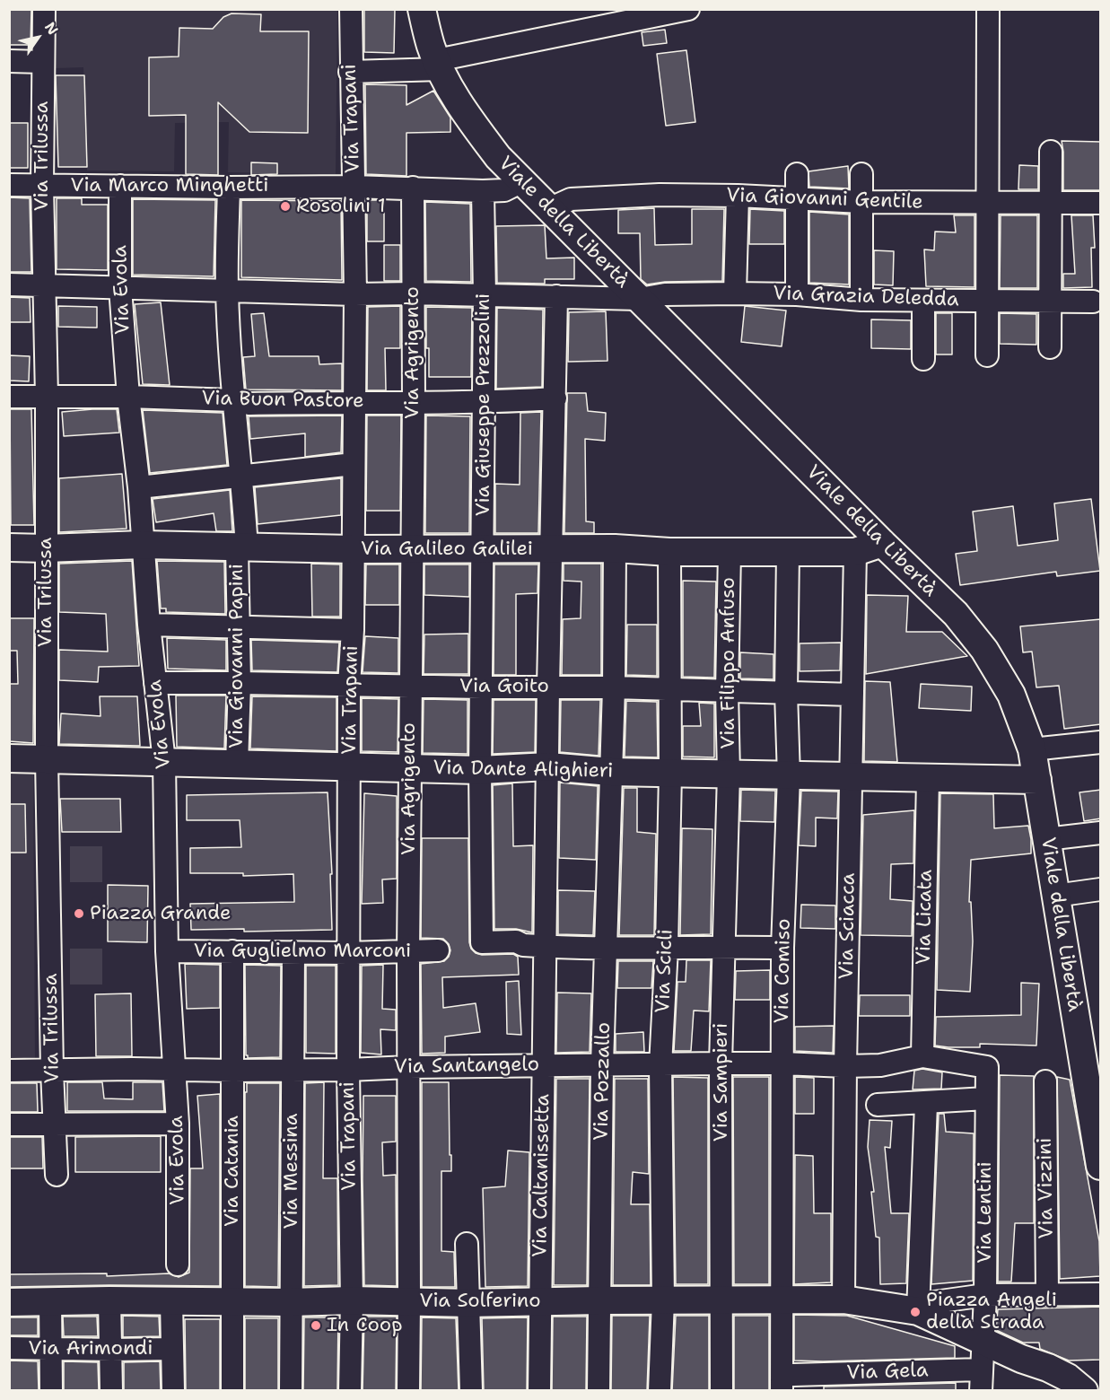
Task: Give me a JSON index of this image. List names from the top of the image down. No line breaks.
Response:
{"streets":{"street":["Via Trapani","Via Trilussa","Via Marco Minghetti","Via Giovanni Gentile","Viale della Libertà","Via Evola","Via Grazia Deledda","Via Agrigento","Via Buon Pastore","Via Giuseppe Prezzolini","Via Galileo Galilei","Via Giovanni Papini","Via Filippo Anfuso","Via Goito","Via Dante Alighieri","Via Licata","Via Sciacca","Via Guglielmo Marconi","Via Scicli","Via Comiso","Via Santangelo","Via Pozzallo","Via Sampieri","Via Catania","Via Messina","Via Caltanissetta","Via Vizzini","Via Lentini","Via Solferino","Via Arimondi","Via Gela"]},"crossings":[["Via Trapani","Via Marco Minghetti"],["Via Trapani","Via Grazia Deledda"],["Via Trapani","Via Buon Pastore"],["Via Trapani","Via Galileo Galilei"],["Via Trapani","Via Goito"],["Via Trapani","Via Dante Alighieri"],["Via Trapani","Via Guglielmo Marconi"],["Via Trapani","Via Santangelo"],["Via Trapani","Via Solferino"],["Via Trilussa","Via Marco Minghetti"],["Via Trilussa","Via Grazia Deledda"],["Via Trilussa","Via Buon Pastore"],["Via Trilussa","Via Galileo Galilei"],["Via Trilussa","Via Dante Alighieri"],["Via Trilussa","Via Santangelo"],["Via Marco Minghetti","Viale della Libertà"],["Via Marco Minghetti","Via Evola"],["Via Marco Minghetti","Via Agrigento"],["Via Marco Minghetti","Via Giuseppe Prezzolini"],["Via Marco Minghetti","Via Giovanni Papini"],["Via Giovanni Gentile","Viale della Libertà"],["Viale della Libertà","Via Grazia Deledda"],["Viale della Libertà","Via Galileo Galilei"],["Viale della Libertà","Via Dante Alighieri"],["Via Evola","Via Grazia Deledda"],["Via Evola","Via Buon Pastore"],["Via Evola","Via Galileo Galilei"],["Via Evola","Via Goito"],["Via Evola","Via Dante Alighieri"],["Via Evola","Via Guglielmo Marconi"],["Via Evola","Via Santangelo"],["Via Grazia Deledda","Via Agrigento"],["Via Grazia Deledda","Via Giuseppe Prezzolini"],["Via Grazia Deledda","Via Giovanni Papini"],["Via Grazia Deledda","Via Caltanissetta"],["Via Agrigento","Via Buon Pastore"],["Via Agrigento","Via Galileo Galilei"],["Via Agrigento","Via Goito"],["Via Agrigento","Via Dante Alighieri"],["Via Agrigento","Via Guglielmo Marconi"],["Via Agrigento","Via Santangelo"],["Via Agrigento","Via Solferino"],["Via Buon Pastore","Via Giuseppe Prezzolini"],["Via Buon Pastore","Via Giovanni Papini"],["Via Buon Pastore","Via Caltanissetta"],["Via Giuseppe Prezzolini","Via Galileo Galilei"],["Via Giuseppe Prezzolini","Via Goito"],["Via Giuseppe Prezzolini","Via Dante Alighieri"],["Via Giuseppe Prezzolini","Via Caltanissetta"],["Via Galileo Galilei","Via Giovanni Papini"],["Via Galileo Galilei","Via Filippo Anfuso"],["Via Galileo Galilei","Via Sciacca"],["Via Galileo Galilei","Via Scicli"],["Via Galileo Galilei","Via Comiso"],["Via Galileo Galilei","Via Pozzallo"],["Via Galileo Galilei","Via Caltanissetta"],["Via Giovanni Papini","Via Goito"],["Via Giovanni Papini","Via Dante Alighieri"],["Via Filippo Anfuso","Via Goito"],["Via Filippo Anfuso","Via Dante Alighieri"],["Via Filippo Anfuso","Via Sampieri"],["Via Goito","Via Sciacca"],["Via Goito","Via Scicli"],["Via Goito","Via Comiso"],["Via Goito","Via Pozzallo"],["Via Goito","Via Caltanissetta"],["Via Dante Alighieri","Via Licata"],["Via Dante Alighieri","Via Sciacca"],["Via Dante Alighieri","Via Scicli"],["Via Dante Alighieri","Via Comiso"],["Via Dante Alighieri","Via Pozzallo"],["Via Dante Alighieri","Via Sampieri"],["Via Dante Alighieri","Via Caltanissetta"],["Via Licata","Via Santangelo"],["Via Licata","Via Lentini"],["Via Sciacca","Via Santangelo"],["Via Sciacca","Via Solferino"],["Via Guglielmo Marconi","Via Catania"],["Via Guglielmo Marconi","Via Messina"],["Via Scicli","Via Santangelo"],["Via Scicli","Via Solferino"],["Via Comiso","Via Santangelo"],["Via Comiso","Via Solferino"],["Via Comiso","Via Gela"],["Via Santangelo","Via Pozzallo"],["Via Santangelo","Via Sampieri"],["Via Santangelo","Via Catania"],["Via Santangelo","Via Messina"],["Via Santangelo","Via Caltanissetta"],["Via Santangelo","Via Lentini"],["Via Pozzallo","Via Solferino"],["Via Sampieri","Via Solferino"],["Via Catania","Via Solferino"],["Via Messina","Via Solferino"],["Via Caltanissetta","Via Solferino"],["Via Lentini","Via Solferino"],["Via Lentini","Via Gela"]],"places":["Rosolini 1","Piazza Grande","Piazza Angeli della Strada","In Coop"],"north":"top right"}
